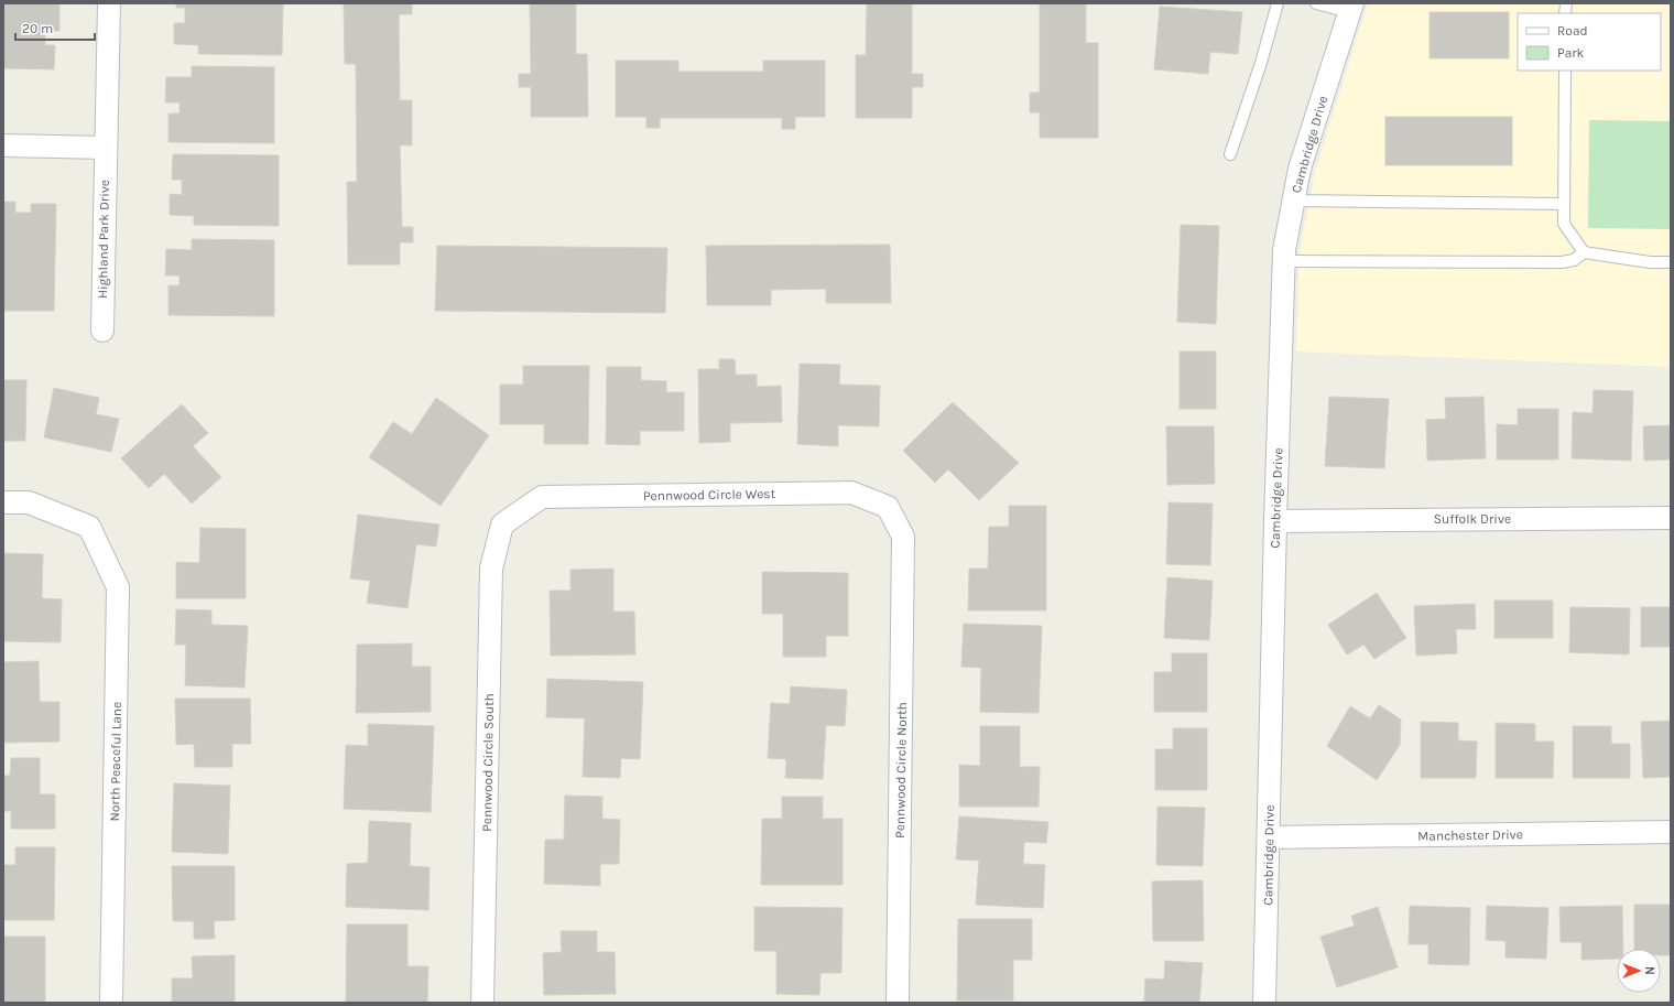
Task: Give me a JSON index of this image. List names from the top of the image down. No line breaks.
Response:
{"streets":{"street":["Cambridge Drive","Highland Park Drive","Pennwood Circle West","Suffolk Drive","North Peaceful Lane","Pennwood Circle South","Pennwood Circle North","Manchester Drive"]},"crossings":[["Cambridge Drive","Suffolk Drive"],["Cambridge Drive","Manchester Drive"],["Pennwood Circle West","Pennwood Circle South"],["Pennwood Circle West","Pennwood Circle North"]],"legend":["Road","Park"],"scale_bar":"20 m","north":"right"}
